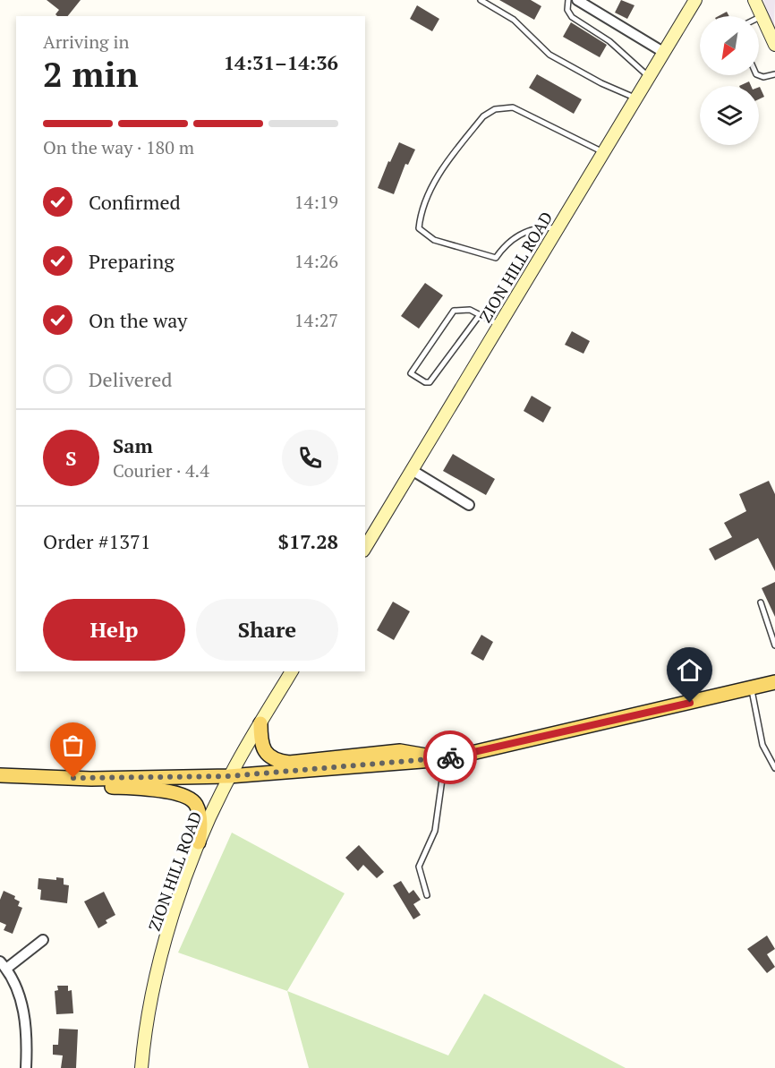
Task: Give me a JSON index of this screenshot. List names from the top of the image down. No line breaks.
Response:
{"streets":{"main road":["ZION HILL ROAD"]},"north":"bottom left","page":{"heading":["2 min","Arriving in","14:31–14:36"],"panel":["Sam","Courier · 4.4","Order #1371","$17.28"],"bar":"On the way · 180 m","list":[["Confirmed","14:19"],["Preparing","14:26"],["On the way","14:27"],"Delivered"],"round":"S","buttons":["Help","Share"]}}
